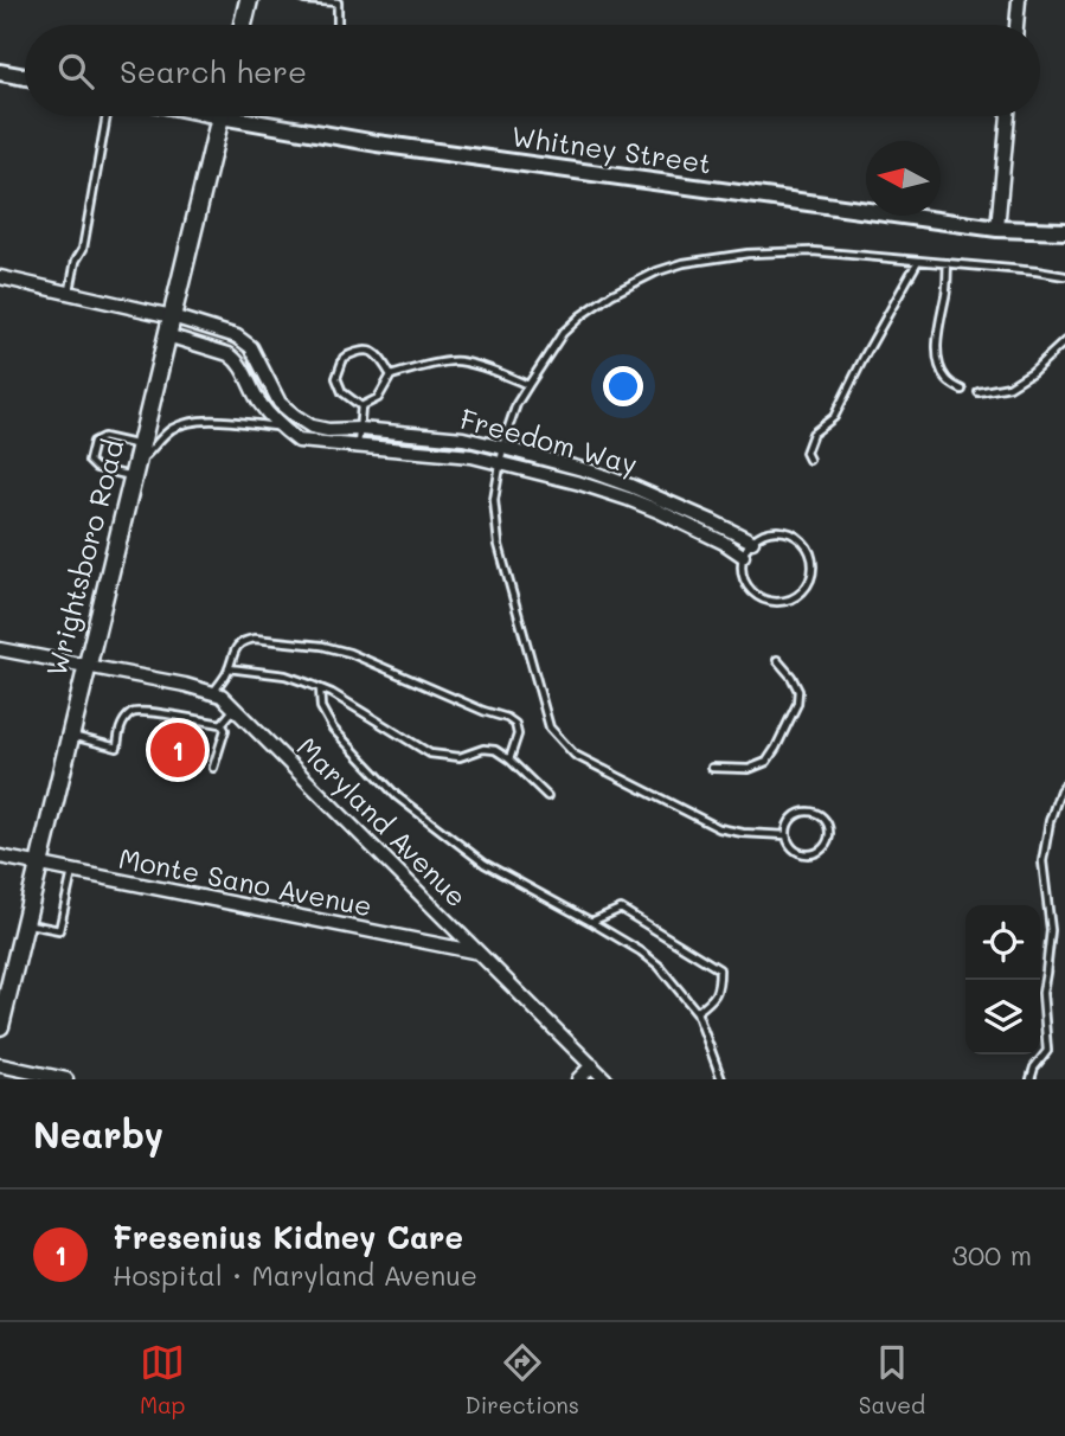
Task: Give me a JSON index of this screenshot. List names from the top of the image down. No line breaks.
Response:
{"streets":{"main road":["Wrightsboro Road"],"street":["Whitney Street","Freedom Way","Maryland Avenue","Monte Sano Avenue"]},"crossings":[["Freedom Way","Wrightsboro Road"],["Wrightsboro Road","Maryland Avenue"],["Wrightsboro Road","Monte Sano Avenue"],["Maryland Avenue","Monte Sano Avenue"]],"north":"left","page":{"search":"Search here","pins":"1","heading":"Nearby","list":[{"mark":"1","name":"Fresenius Kidney Care","note":"Hospital · Maryland Avenue","value":"300 m"}],"nav":["Map","Directions","Saved"]}}
